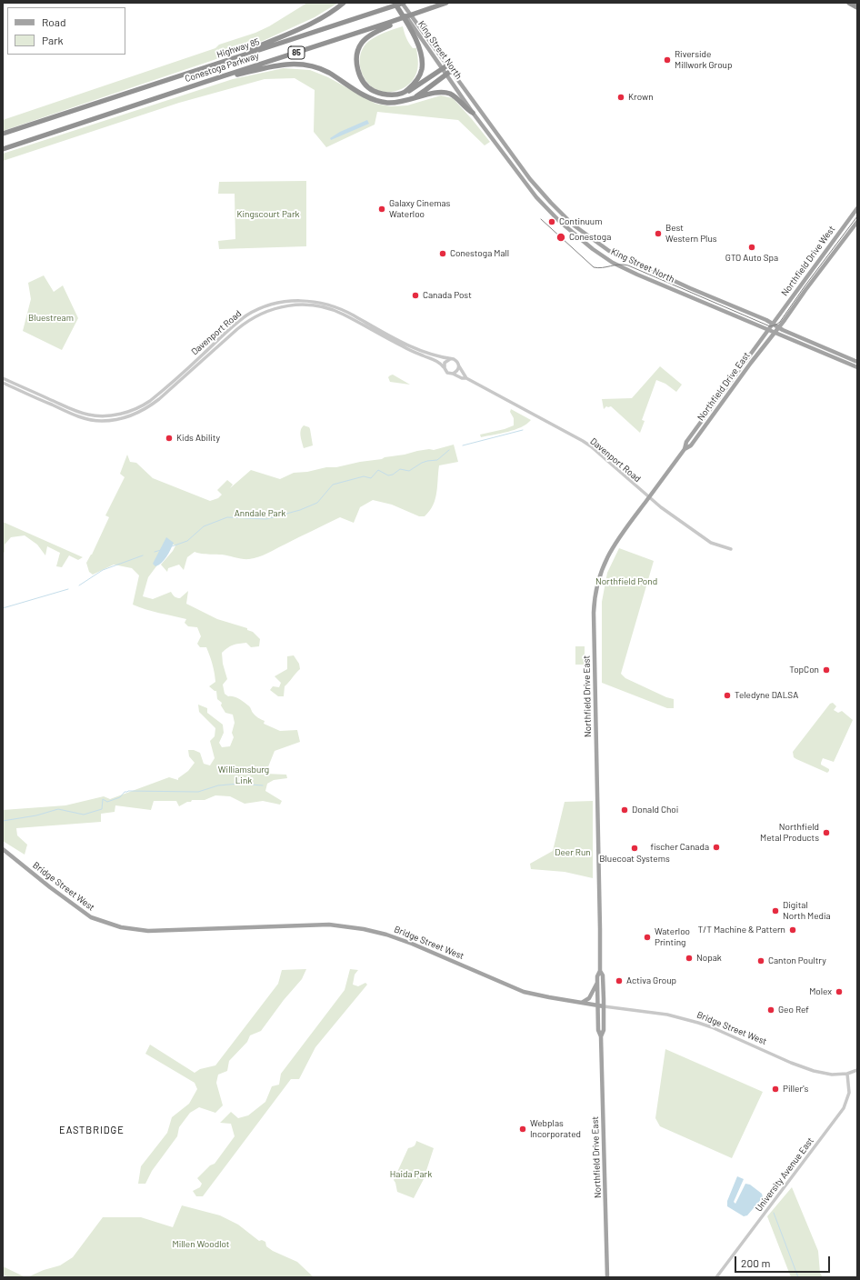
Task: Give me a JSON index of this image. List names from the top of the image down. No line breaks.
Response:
{"streets":{"highway":["Highway 85","85","Conestoga Parkway"],"main road":["King Street North","Northfield Drive West","Northfield Drive East","Bridge Street West"],"street":["Davenport Road","University Avenue East"]},"crossings":[["Highway 85","Conestoga Parkway"],["King Street North","Conestoga Parkway"],["King Street North","Northfield Drive West"],["King Street North","Northfield Drive East"],["Northfield Drive West","Northfield Drive East"],["Davenport Road","Northfield Drive East"],["Northfield Drive East","Bridge Street West"],["Bridge Street West","University Avenue East"]],"districts":["EASTBRIDGE"],"parks":["Kingscourt Park","Bluestream","Anndale Park","Northfield Pond","Williamsburg Link","Deer Run","Haida Park","Millen Woodlot"],"places":["Riverside Millwork Group","Krown","Galaxy Cinemas Waterloo","Continuum","Best Western Plus","Conestoga","GTO Auto Spa","Conestoga Mall","Canada Post","Kids Ability","TopCon","Teledyne DALSA","Donald Choi","Northfield Metal Products","fischer Canada","Bluecoat Systems","Digital North Media","T/T Machine & Pattern","Waterloo Printing","Nopak","Canton Poultry","Activa Group","Molex","Geo Ref","Piller's","Webplas Incorporated"],"legend":["Road","Park"],"scale_bar":"200 m"}
